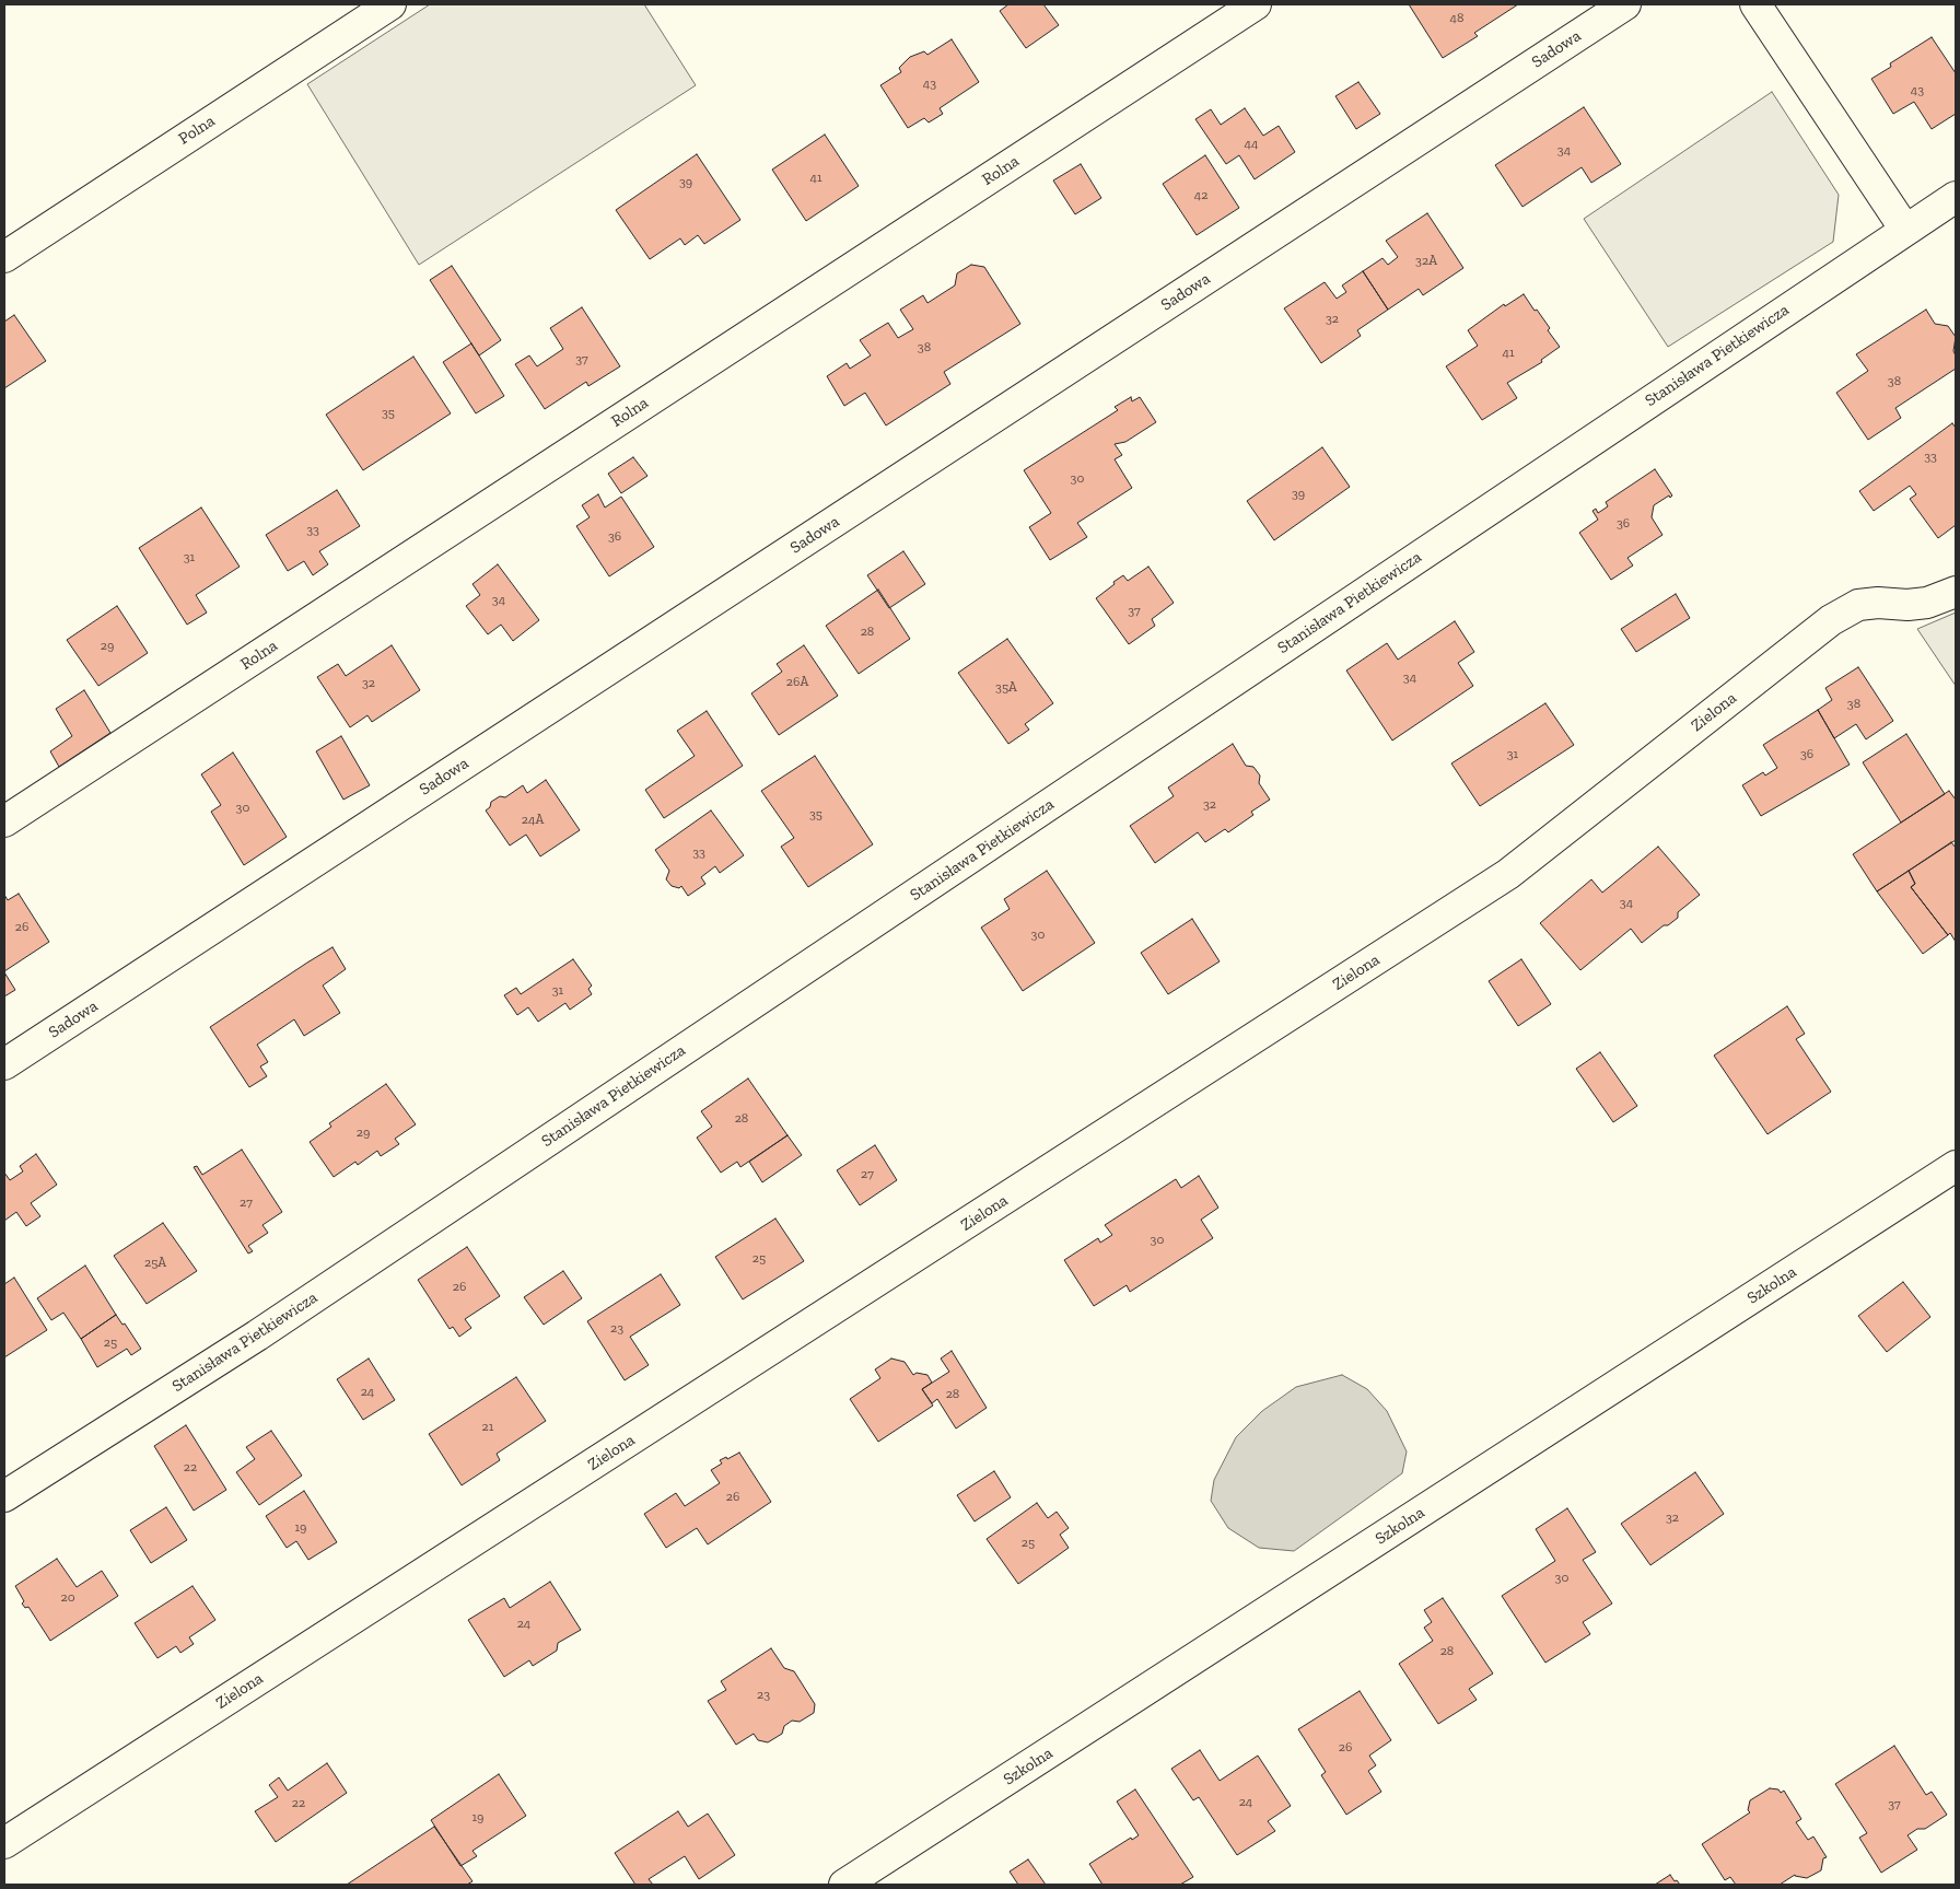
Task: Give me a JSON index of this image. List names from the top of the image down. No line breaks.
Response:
{"streets":{"street":["Sadowa","Polna","Rolna","Stanisława Pietkiewicza","Zielona","Szkolna"]},"house_numbers":["48","43","43","44","34","41","39","42","32A","32","38","41","37","38","35","33","30","39","36","33","36","31","34","37","28","29","34","26A","32","35A","38","31","36","32","30","35","24A","33","34","26","30","31","28","29","27","27","30","25","25A","26","23","25","24","28","21","22","26","32","19","25","30","20","24","28","23","26","24","22","37","19"]}
